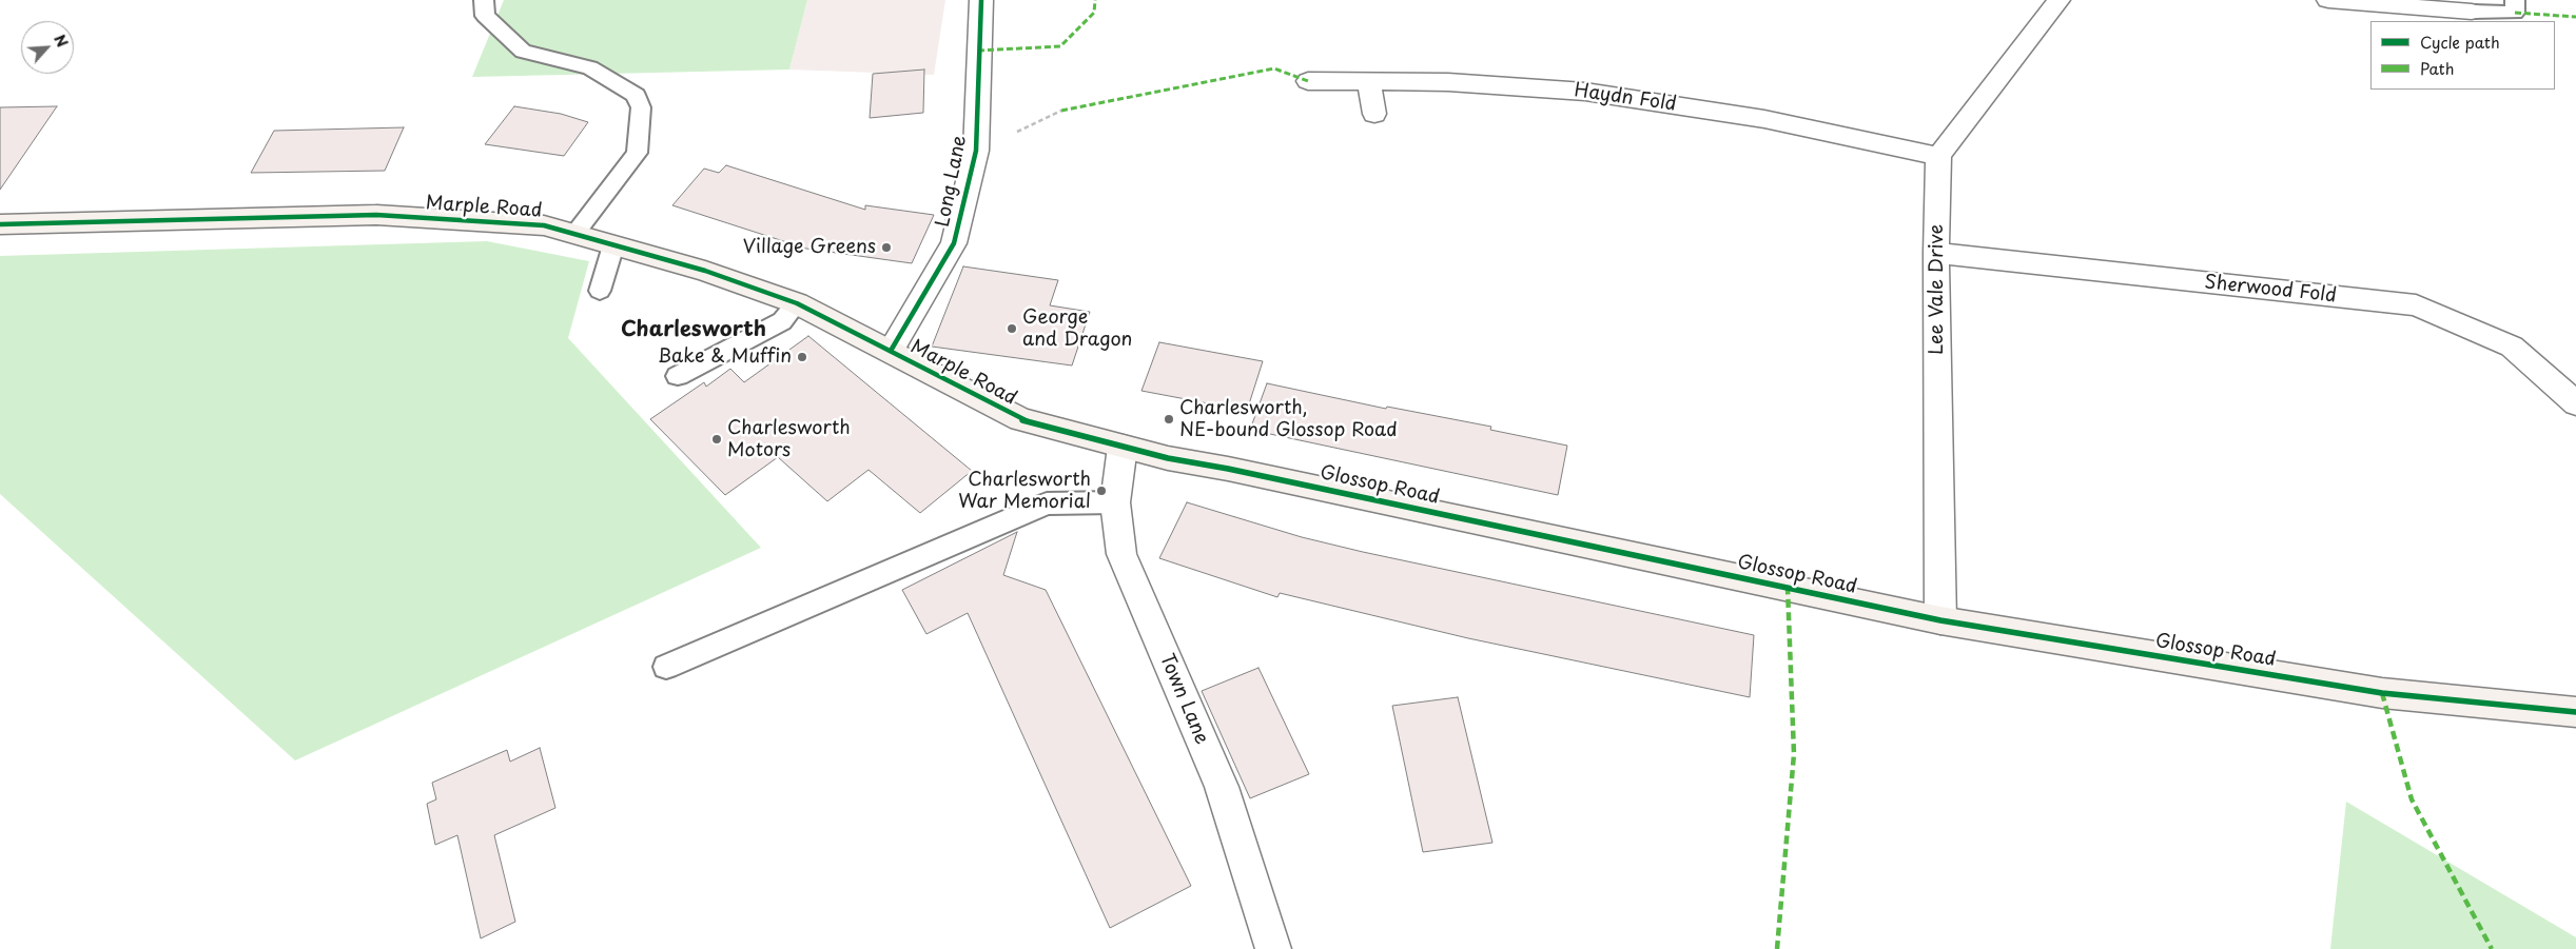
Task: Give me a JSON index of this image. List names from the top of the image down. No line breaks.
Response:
{"streets":{"main road":["Marple Road","Glossop Road"],"street":["Haydn Fold","Long Lane","Lee Vale Drive","Sherwood Fold","Town Lane"]},"crossings":[["Haydn Fold","Lee Vale Drive"],["Long Lane","Marple Road"],["Marple Road","Glossop Road"],["Lee Vale Drive","Sherwood Fold"],["Lee Vale Drive","Glossop Road"],["Glossop Road","Town Lane"]],"districts":["Charlesworth"],"places":["Village Greens","George and Dragon","Bake & Muffin","Charlesworth, NE-bound Glossop Road","Charlesworth Motors","Charlesworth War Memorial"],"legend":["Cycle path","Path"],"north":"top right"}
